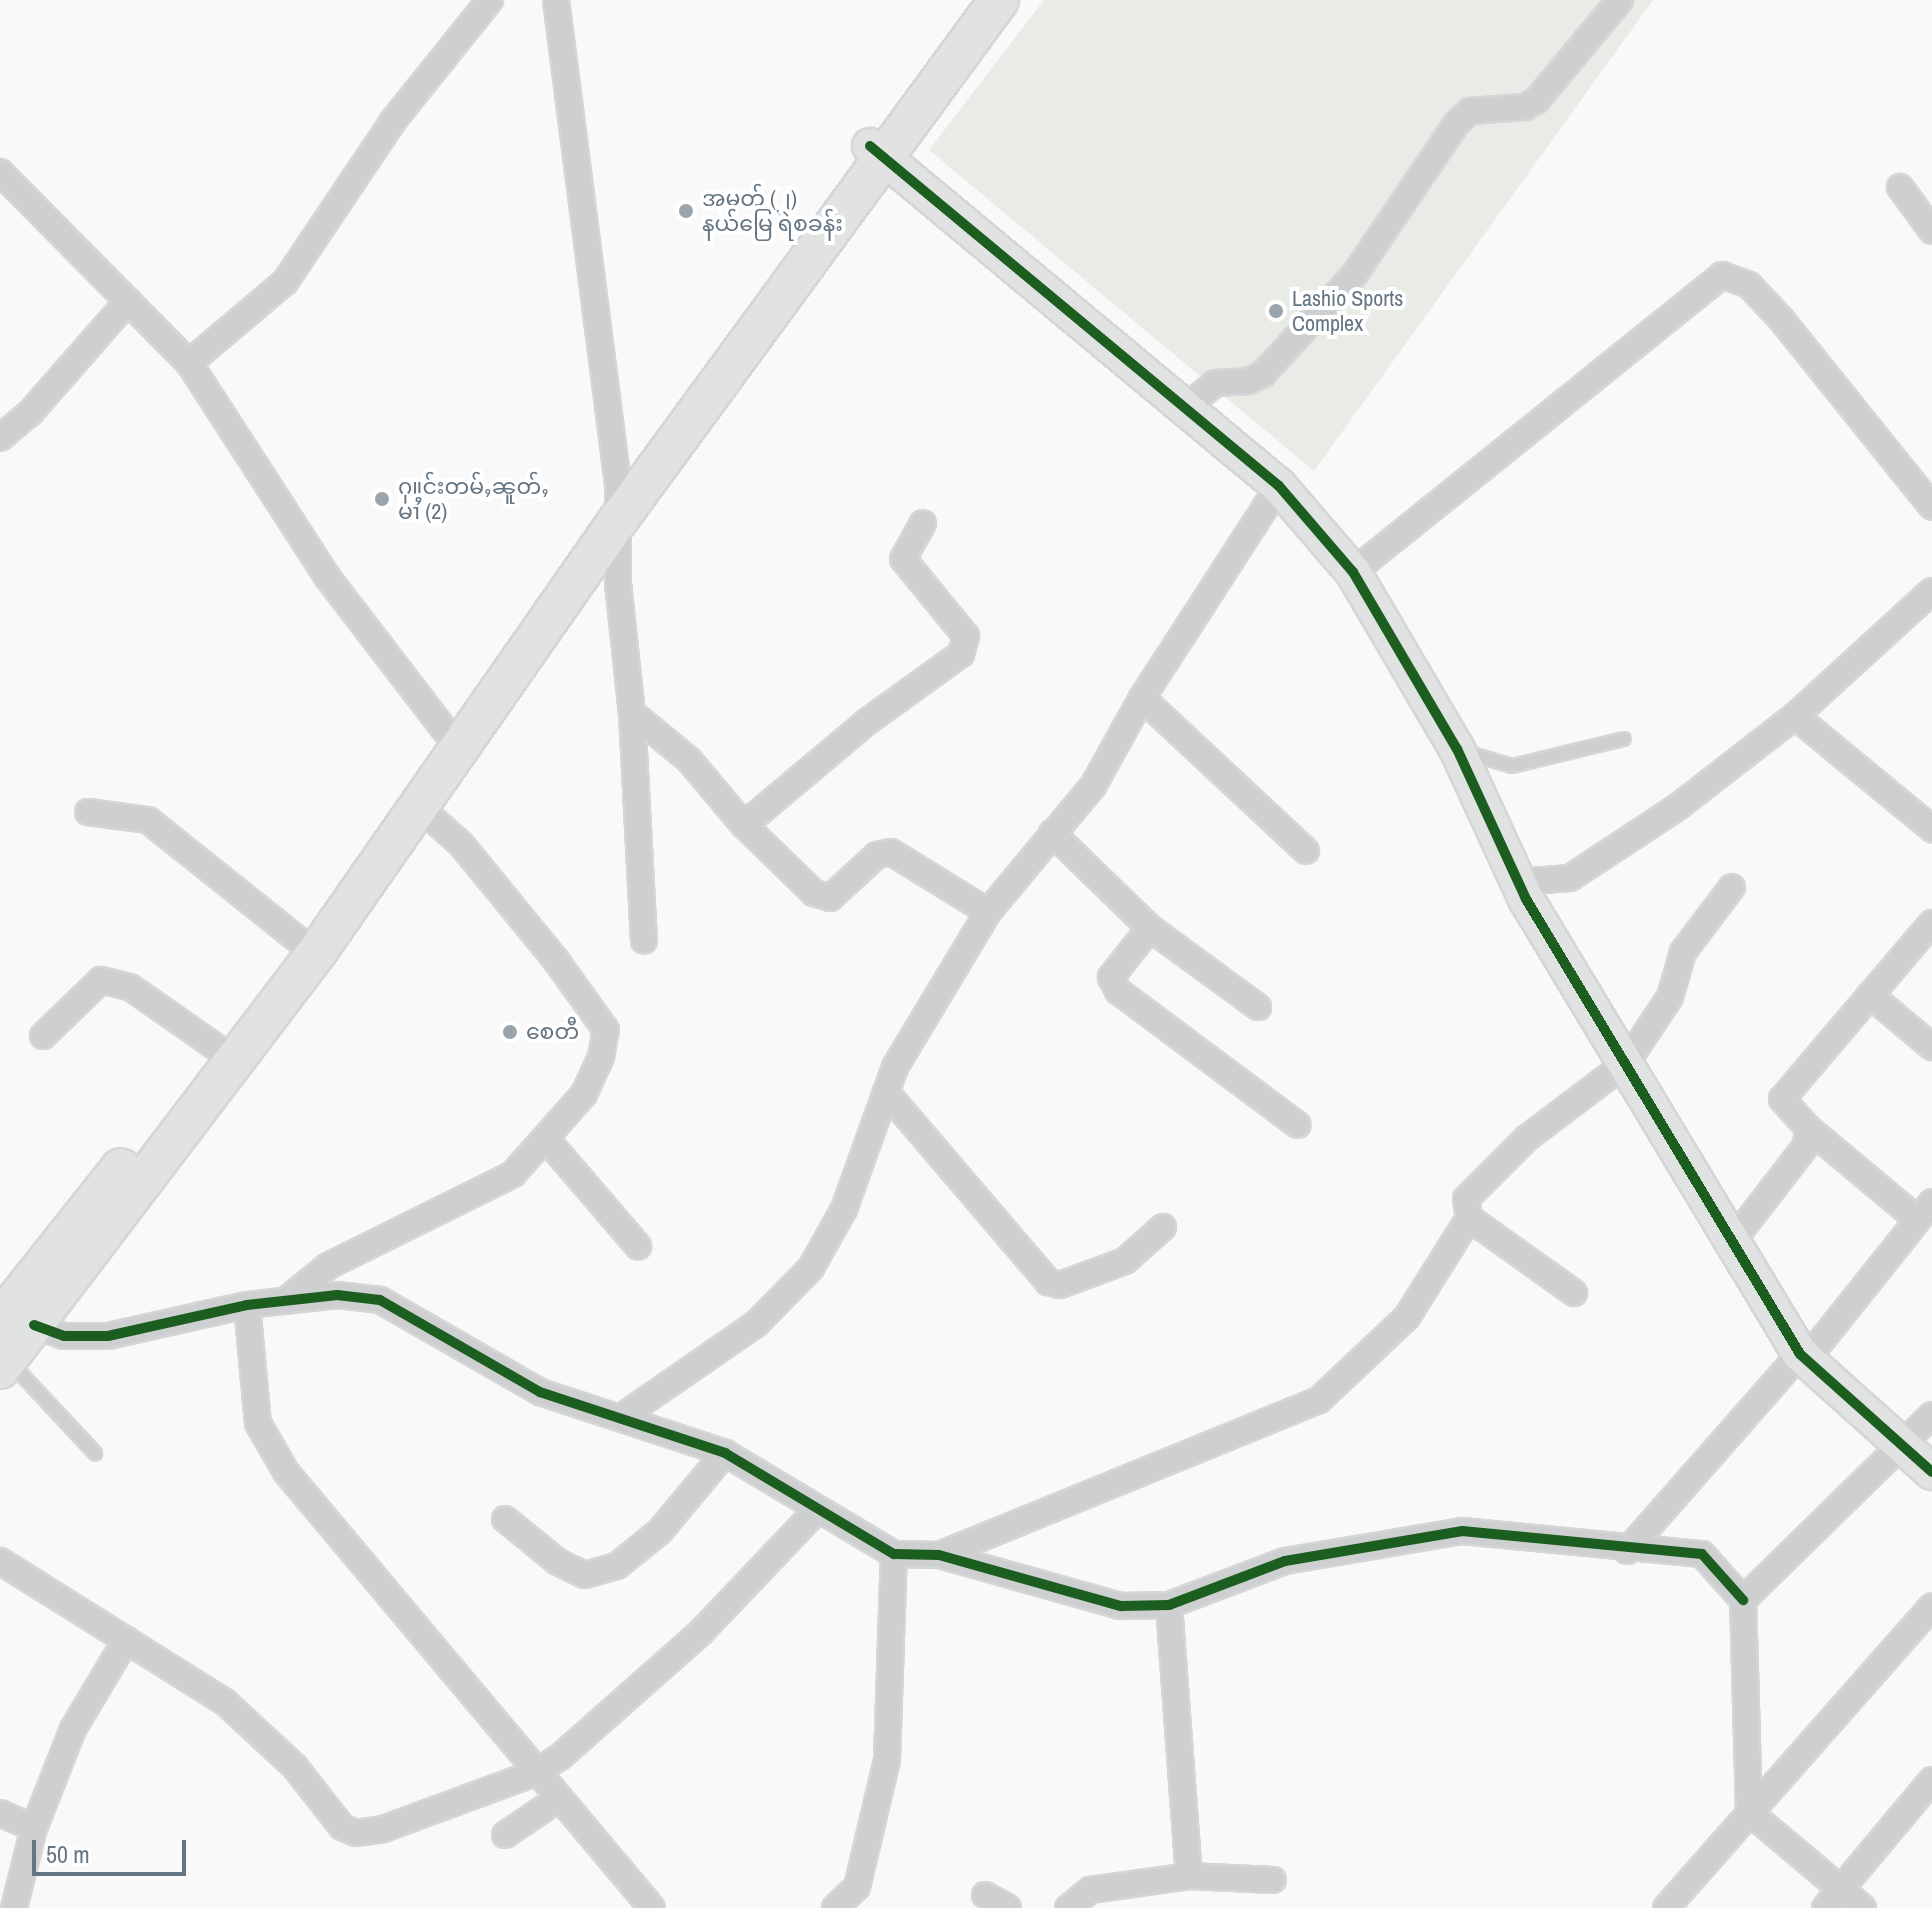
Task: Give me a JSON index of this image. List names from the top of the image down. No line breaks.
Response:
{"places":["အမှတ် (၂) နယ်မြေ ရဲစခန်း","Lashio Sports Complex","ႁူင်းတမ်ႇၼူတ်ႇ မၢႆ (2)","စေတီ"],"scale_bar":"50 m"}
